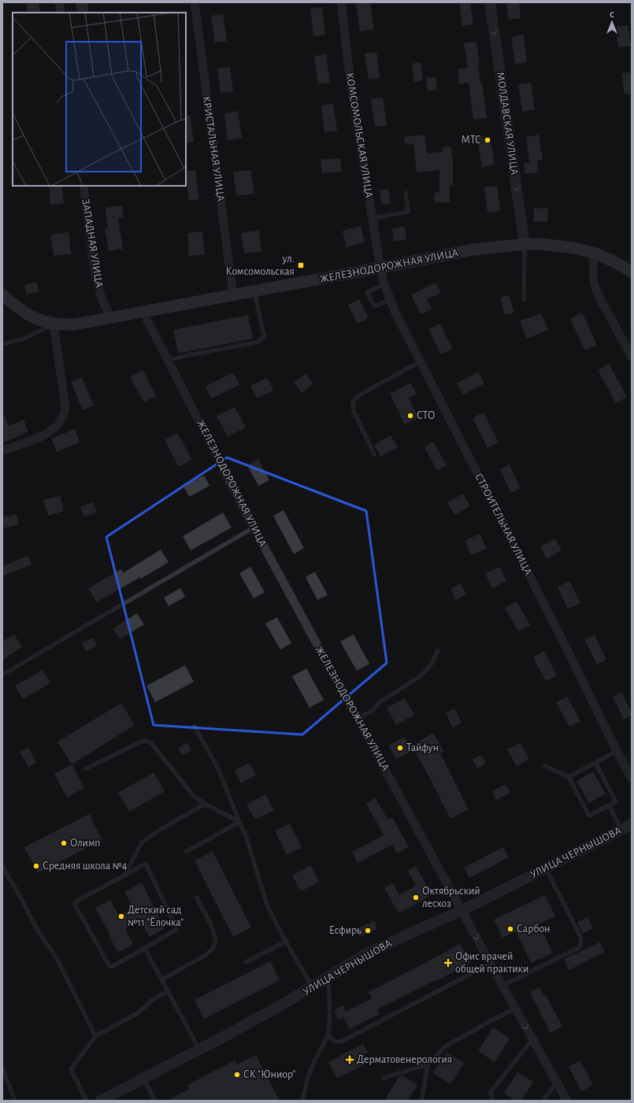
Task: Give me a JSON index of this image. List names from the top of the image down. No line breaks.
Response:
{"streets":{"main road":["ЖЕЛЕЗНОДОРОЖНАЯ УЛИЦА"],"street":["МОЛДАВСКАЯ УЛИЦА","КОМСОМОЛЬСКАЯ УЛИЦА","КРИСТАЛЬНАЯ УЛИЦА","ЗАПАДНАЯ УЛИЦА","СТРОИТЕЛЬНАЯ УЛИЦА","УЛИЦА ЧЕРНЫШОВА"]},"crossings":[["МОЛДАВСКАЯ УЛИЦА","ЖЕЛЕЗНОДОРОЖНАЯ УЛИЦА"],["КОМСОМОЛЬСКАЯ УЛИЦА","ЖЕЛЕЗНОДОРОЖНАЯ УЛИЦА"],["КОМСОМОЛЬСКАЯ УЛИЦА","СТРОИТЕЛЬНАЯ УЛИЦА"],["КРИСТАЛЬНАЯ УЛИЦА","ЖЕЛЕЗНОДОРОЖНАЯ УЛИЦА"],["ЗАПАДНАЯ УЛИЦА","ЖЕЛЕЗНОДОРОЖНАЯ УЛИЦА"],["ЖЕЛЕЗНОДОРОЖНАЯ УЛИЦА","СТРОИТЕЛЬНАЯ УЛИЦА"],["ЖЕЛЕЗНОДОРОЖНАЯ УЛИЦА","УЛИЦА ЧЕРНЫШОВА"]],"one_way":["МОЛДАВСКАЯ УЛИЦА"],"places":{"other":["МТС","СТО","Тайфун","Олимп","Средняя школа №4","Октябрьский лесхоз","Детский сад №11 \"Ёлочка\"","Сарбон","Есфирь","СК \"Юниор\""],"transit":["ул. Комсомольская"],"health":["Офис врачей общей практики","Дерматовенерология"]},"north":"top"}
